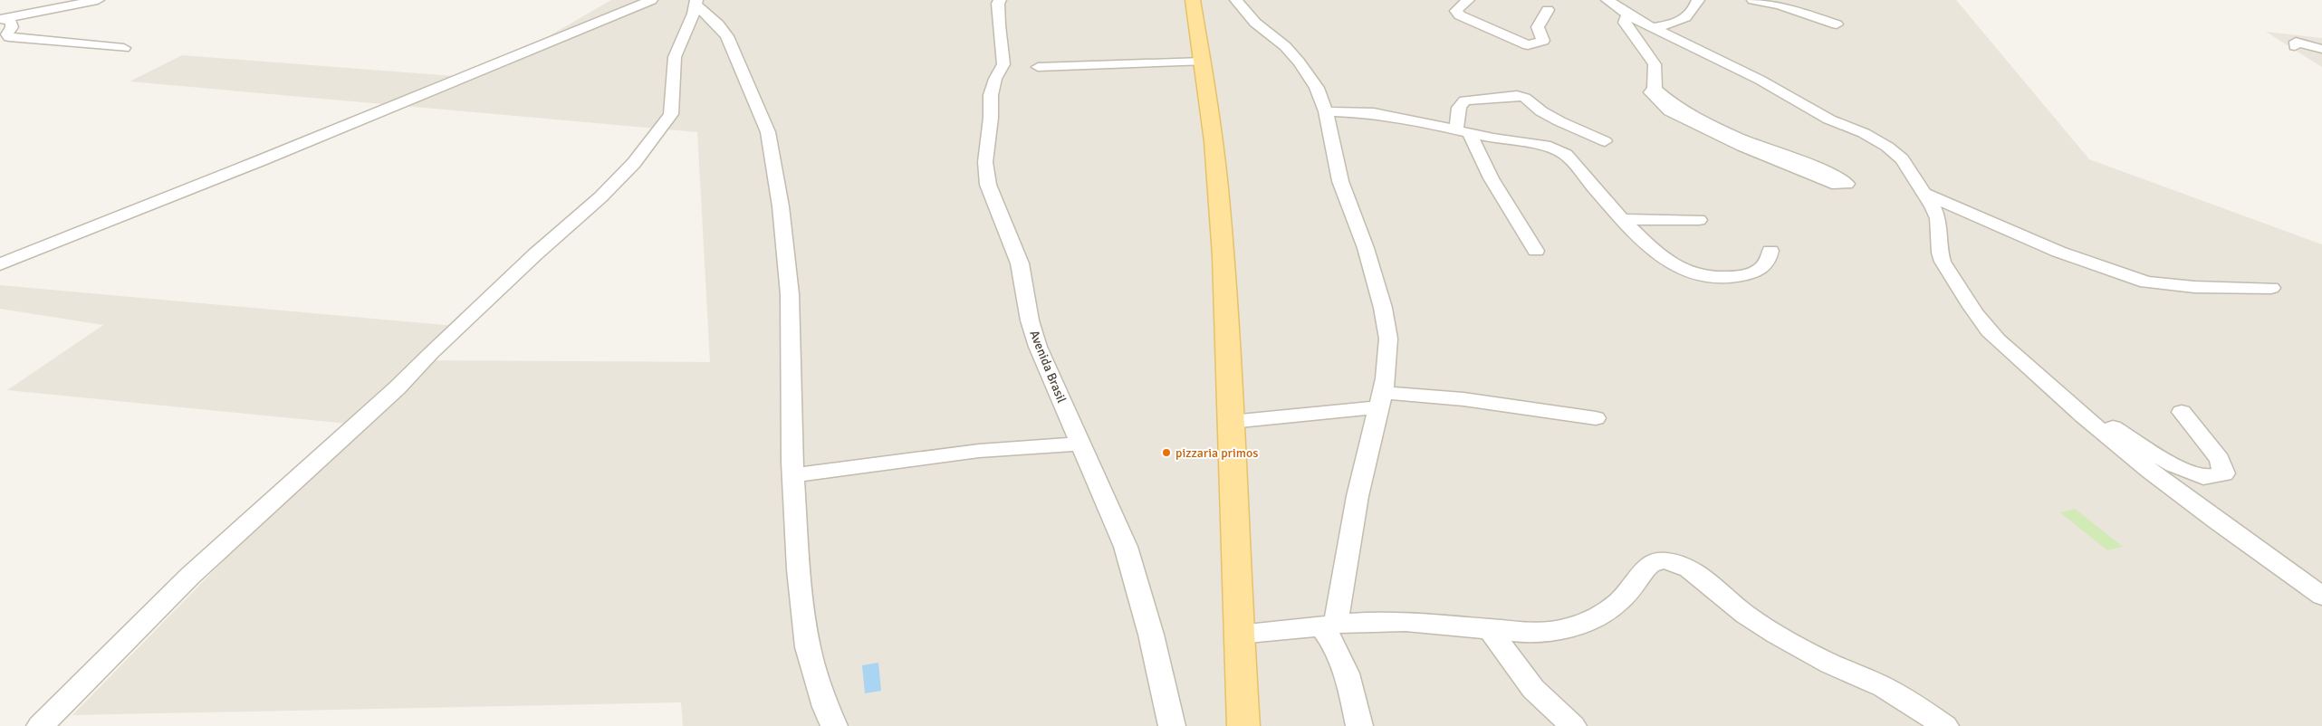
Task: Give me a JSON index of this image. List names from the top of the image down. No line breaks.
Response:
{"streets":{"street":["Avenida Brasil"]},"places":["pizzaria primos"]}
